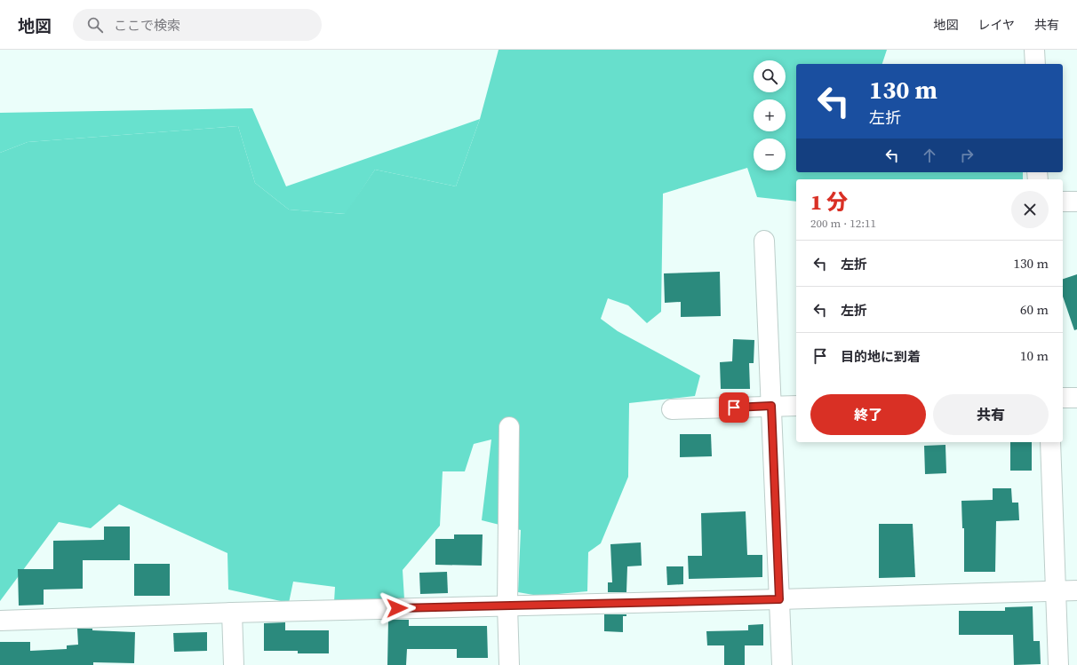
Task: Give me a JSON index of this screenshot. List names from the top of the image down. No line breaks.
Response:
{"page":{"header":"地図","search":"ここで検索","nav":["地図","レイヤ","共有"],"map_buttons":["+","−"],"turn":["130 m","左折"],"heading":["1 分","200 m · 12:11"],"list":[{"name":"左折","value":"130 m"},{"name":"左折","value":"60 m"},{"name":"目的地に到着","value":"10 m"}],"buttons":["終了","共有"]}}
